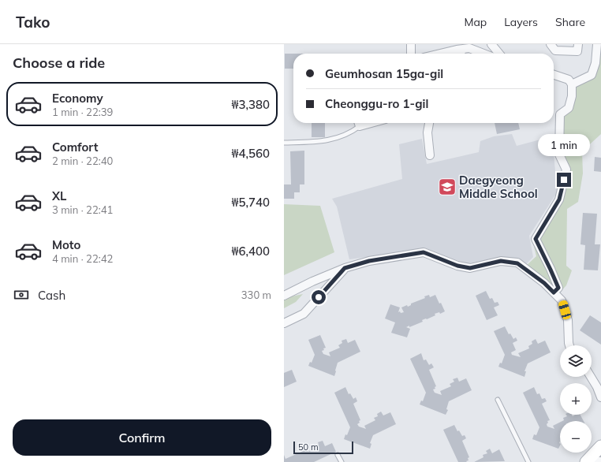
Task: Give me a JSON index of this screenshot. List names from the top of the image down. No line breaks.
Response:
{"places":{"school or university":["Daegyeong Middle School"]},"scale_bar":"50 m","page":{"header":"Tako","nav":["Map","Layers","Share"],"heading":"Choose a ride","banner":["Geumhosan 15ga-gil","Cheonggu-ro 1-gil"],"list":[{"name":"Economy","note":"1 min · 22:39","value":"₩3,380"},{"name":"Comfort","note":"2 min · 22:40","value":"₩4,560"},{"name":"XL","note":"3 min · 22:41","value":"₩5,740"},{"name":"Moto","note":"4 min · 22:42","value":"₩6,400"}],"bubble":"1 min","pay":["Cash","330 m"],"map_buttons":["+","−"],"buttons":"Confirm","scale":"50 m"}}
